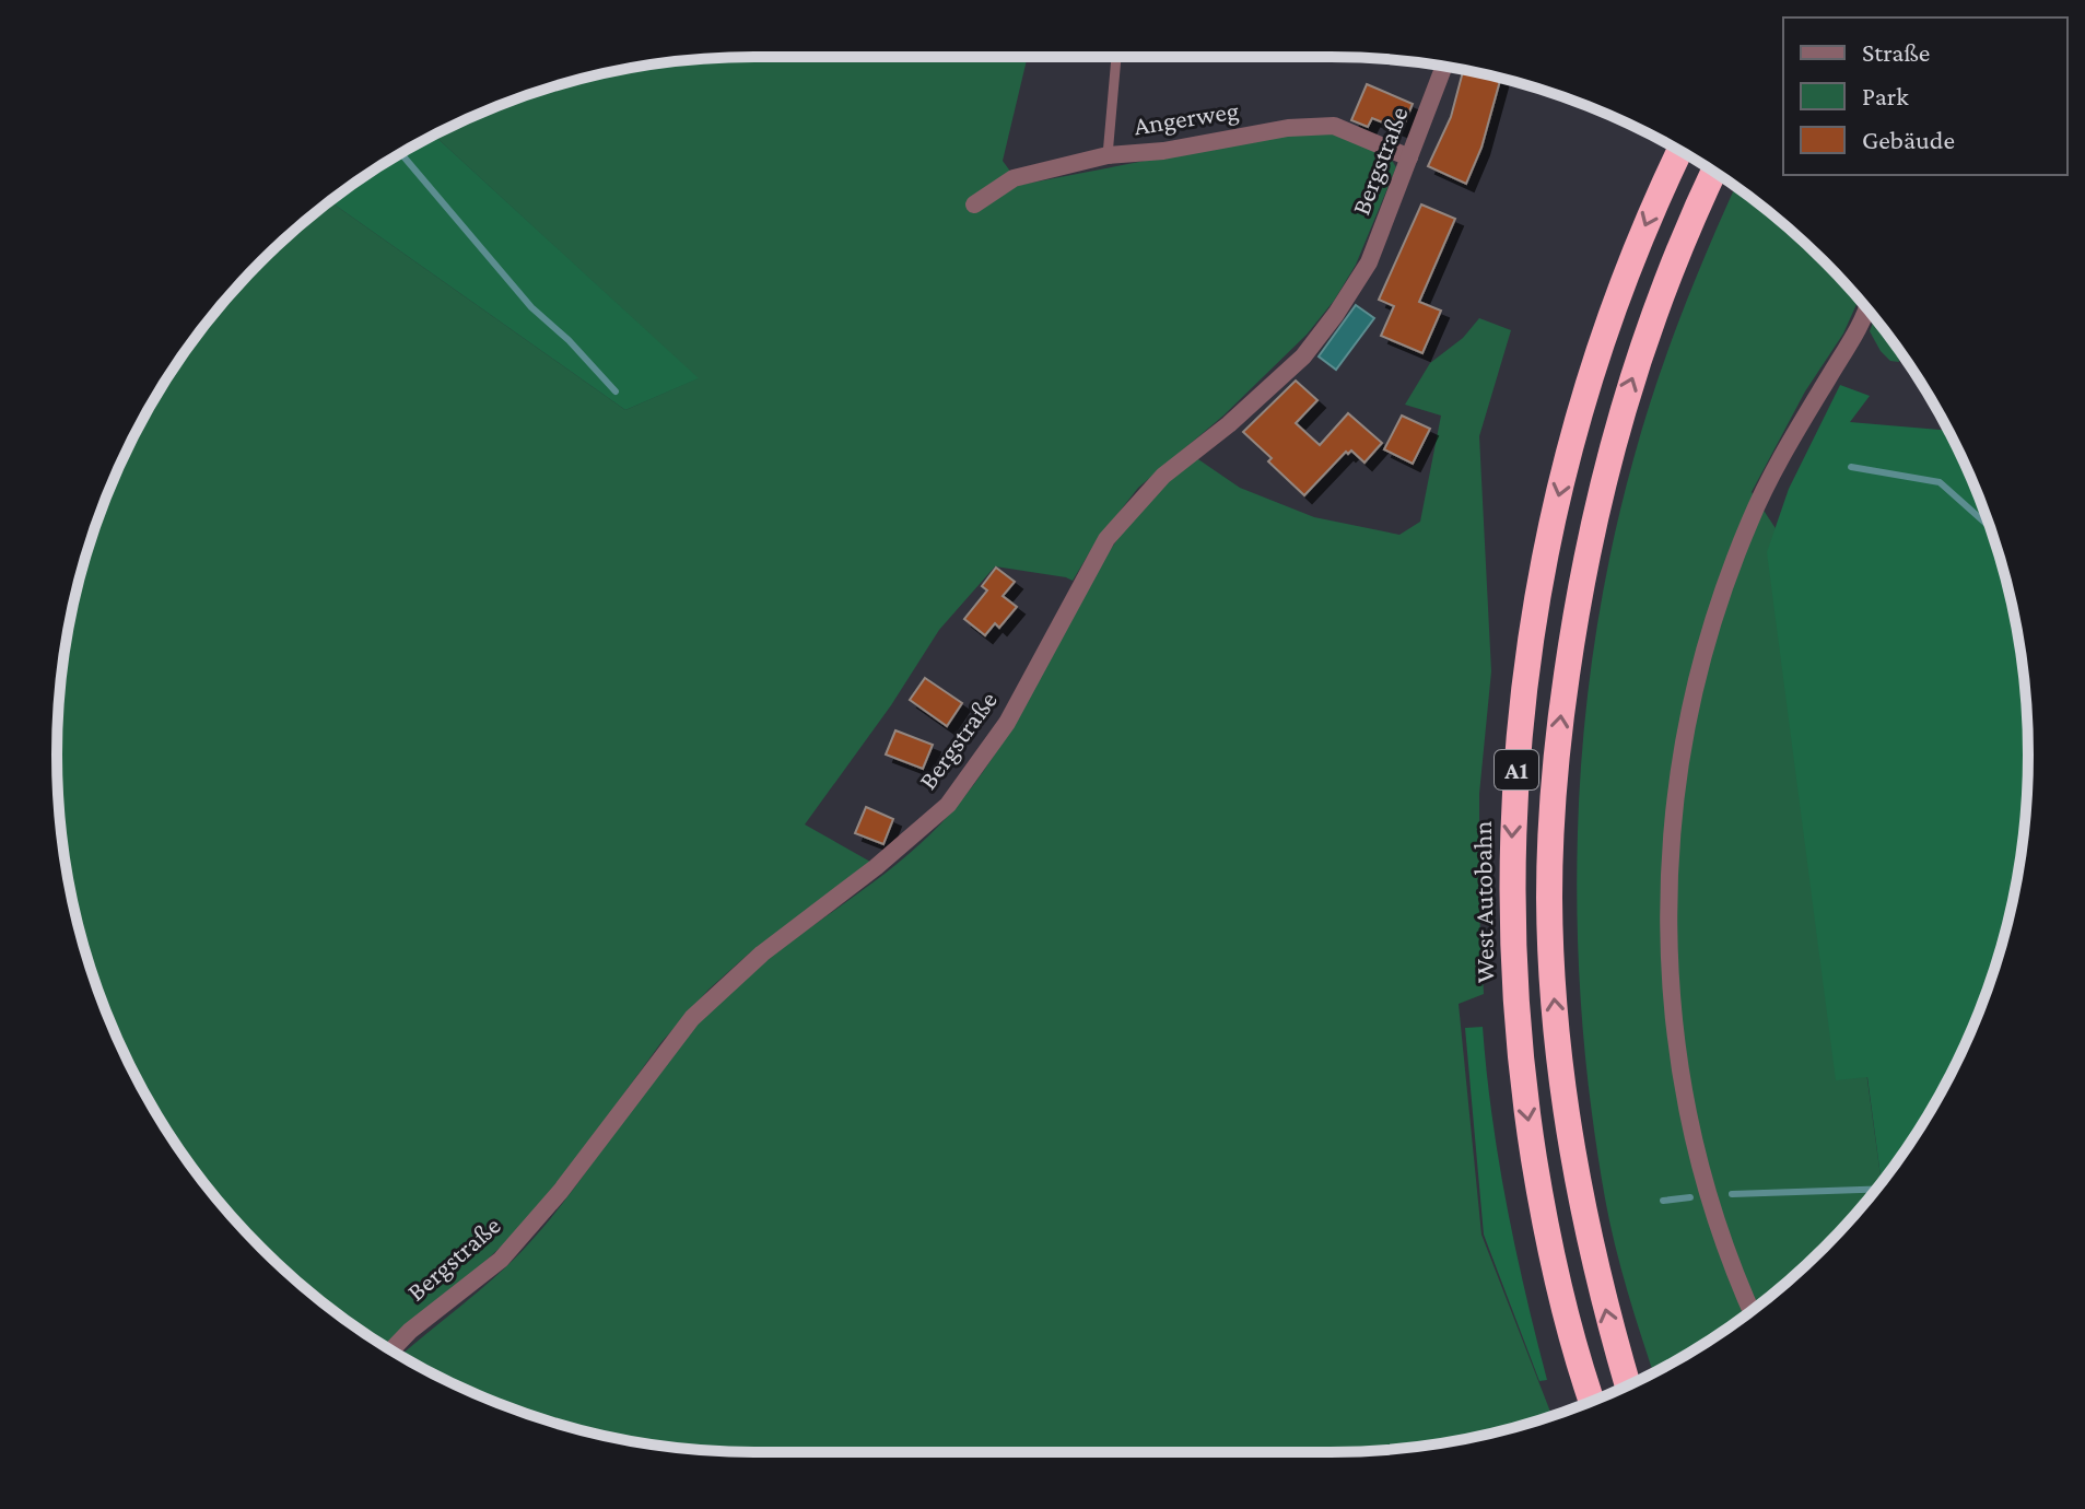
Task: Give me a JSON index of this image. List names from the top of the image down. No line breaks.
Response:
{"streets":{"highway":["A1","West Autobahn"],"street":["Angerweg","Bergstraße"]},"crossings":[["Angerweg","Bergstraße"]],"legend":["Straße","Park","Gebäude"]}
